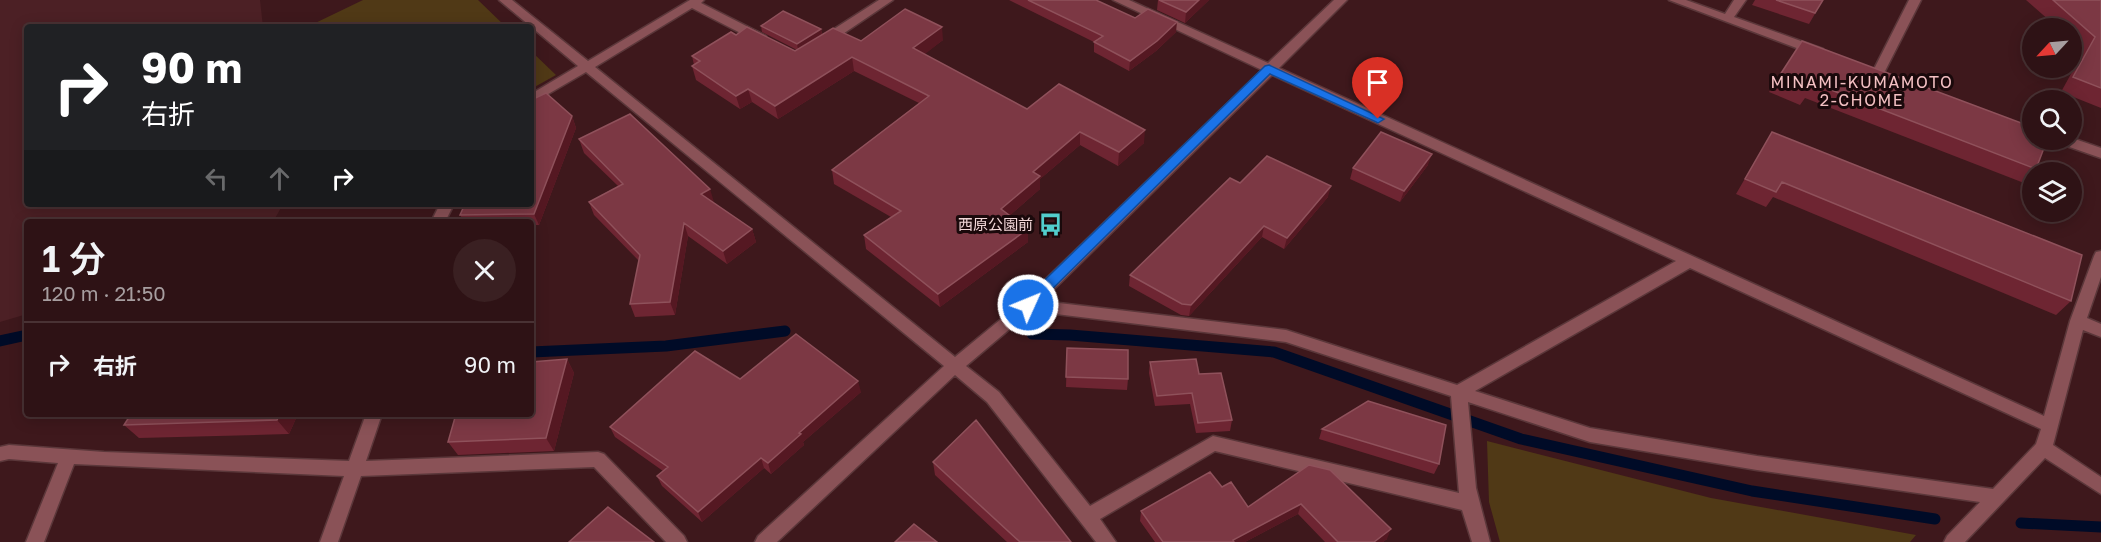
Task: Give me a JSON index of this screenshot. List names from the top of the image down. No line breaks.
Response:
{"districts":["MINAMI-KUMAMOTO 2-CHOME"],"places":{"bus stop":["西原公園前"]},"north":"bottom left","page":{"turn":["90 m","右折"],"heading":["1 分","120 m · 21:50"],"list":[{"name":"右折","value":"90 m"}]}}
